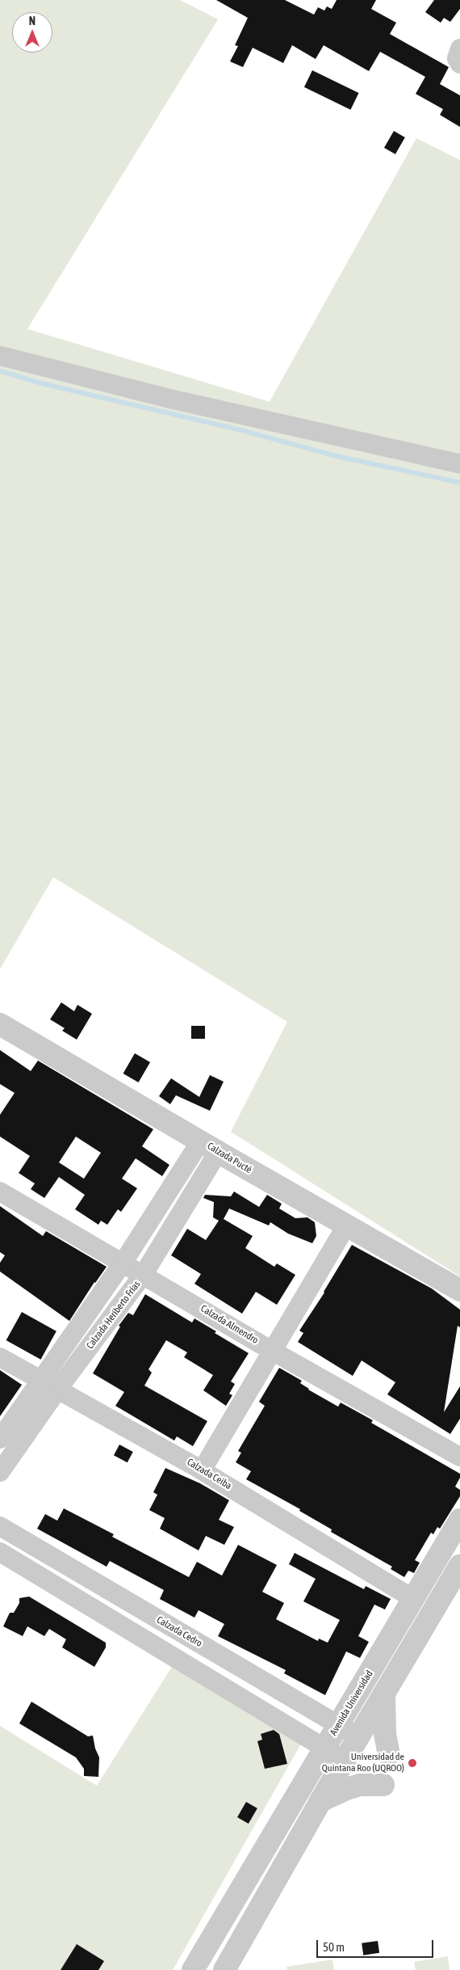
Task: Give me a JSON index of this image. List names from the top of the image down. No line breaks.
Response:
{"streets":{"street":["Calzada Pucté","Calzada Heriberto Frías","Calzada Almendro","Calzada Ceiba","Calzada Cedro","Avenida Universidad"]},"crossings":[["Calzada Pucté","Calzada Heriberto Frías"],["Calzada Heriberto Frías","Calzada Almendro"],["Calzada Heriberto Frías","Calzada Ceiba"],["Calzada Ceiba","Avenida Universidad"],["Calzada Cedro","Avenida Universidad"]],"places":["Universidad de Quintana Roo (UQROO)"],"scale_bar":"50 m","north":"top"}
